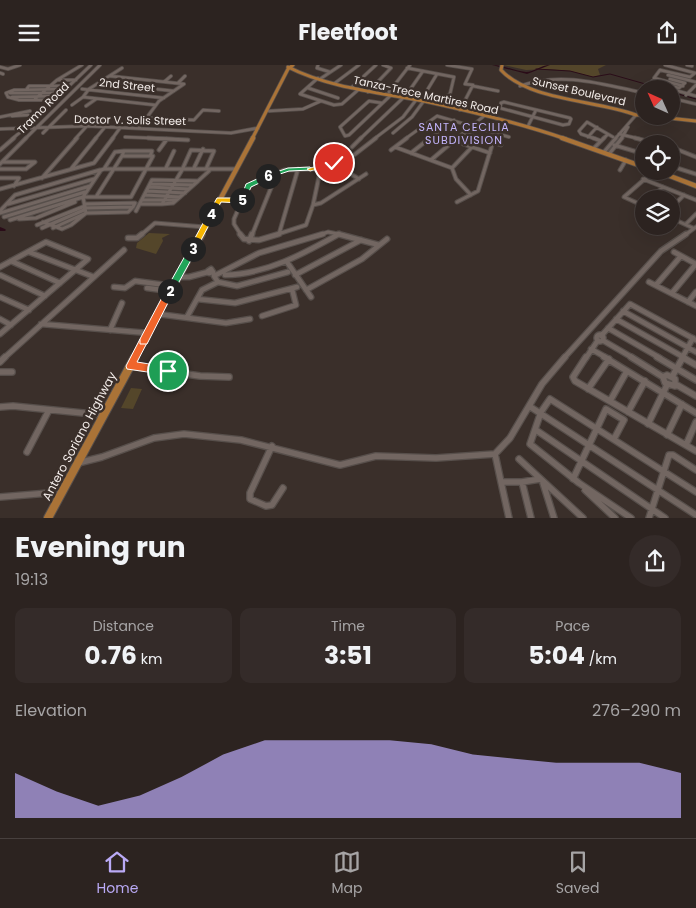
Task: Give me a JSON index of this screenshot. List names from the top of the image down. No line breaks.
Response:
{"streets":{"main road":["Sunset Boulevard","Tanza-Trece Martires Road","Antero Soriano Highway"],"street":["2nd Street","Tramo Road","Doctor V. Solis Street"]},"crossings":[["Tanza-Trece Martires Road","Antero Soriano Highway"],["Tramo Road","Doctor V. Solis Street"],["Doctor V. Solis Street","Antero Soriano Highway"]],"districts":["SANTA CECILIA SUBDIVISION"],"north":"top left","page":{"header":"Fleetfoot","pins":["6","5","4","3","2"],"heading":["Evening run","19:13"],"stats":[["Distance","0.76 km"],["Time","3:51"],["Pace","5:04 /km"]],"chart":["Elevation","276–290 m"],"tabs":["Home","Map","Saved"]}}
